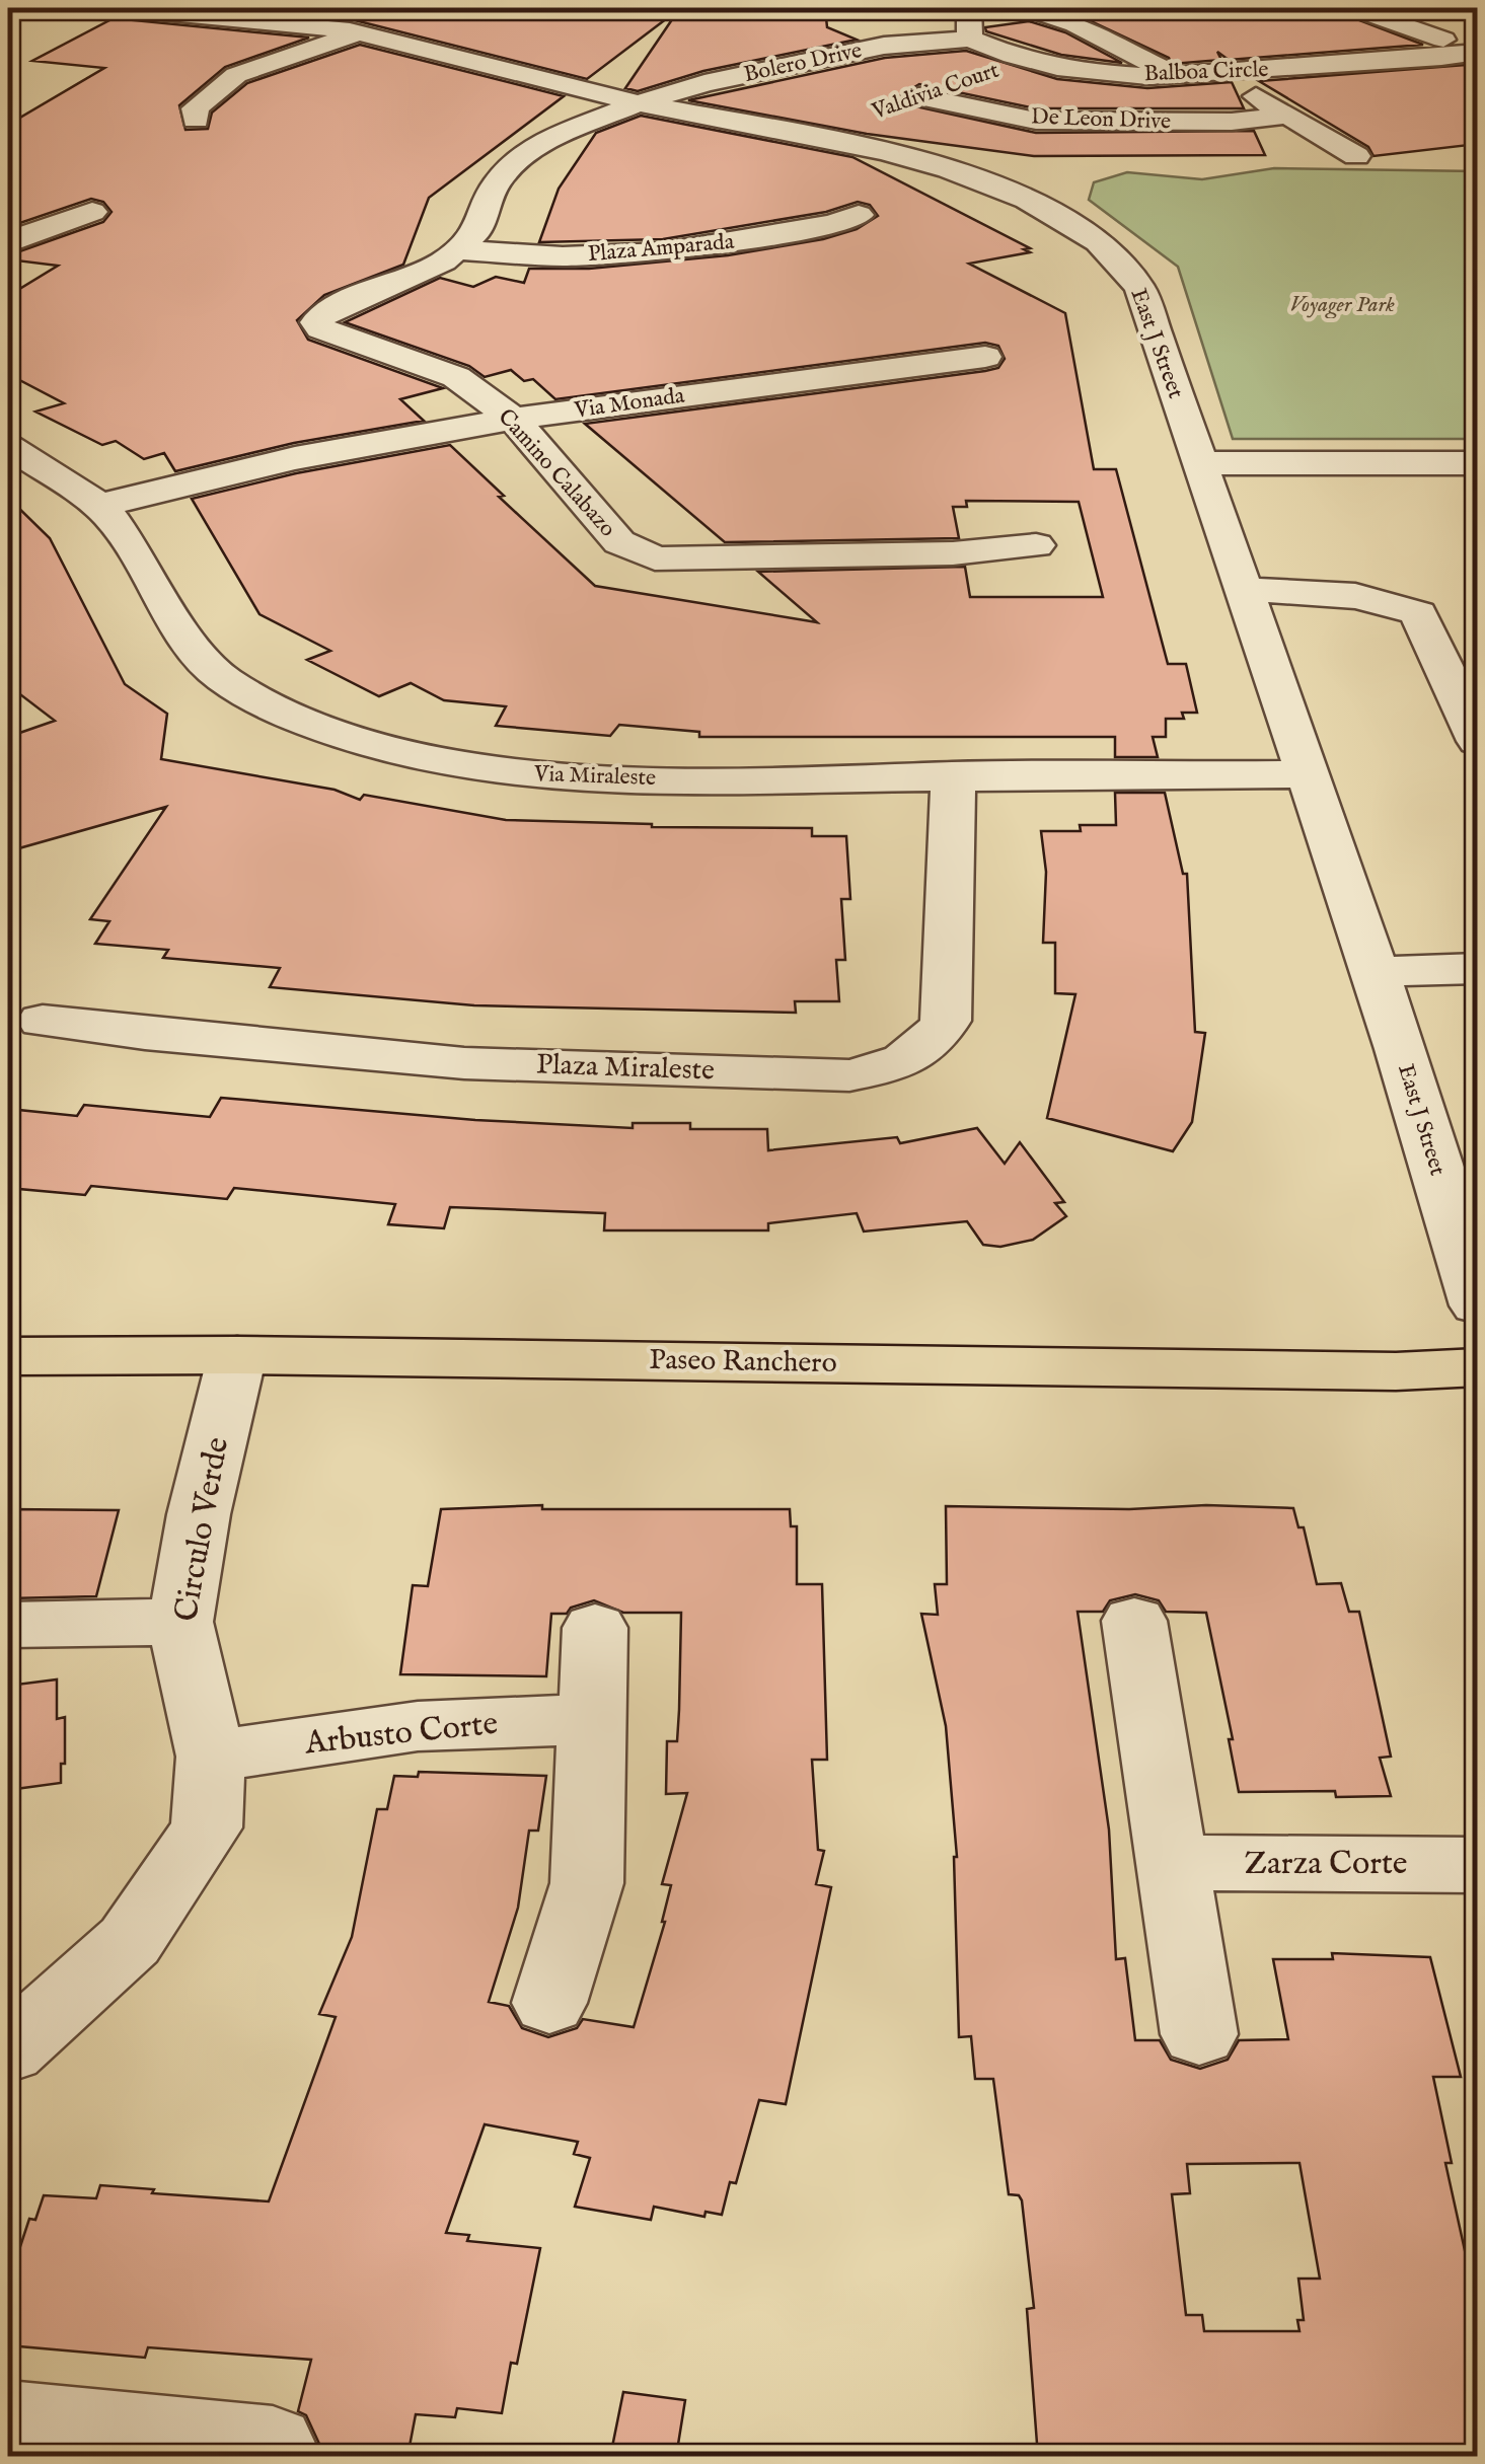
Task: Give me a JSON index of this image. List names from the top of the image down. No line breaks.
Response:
{"streets":{"main road":["Paseo Ranchero"],"street":["Bolero Drive","Balboa Circle","Valdivia Court","De Leon Drive","Plaza Amparada","East J Street","Via Monada","Camino Calabazo","Via Miraleste","Plaza Miraleste","Circulo Verde","Arbusto Corte","Zarza Corte"]},"crossings":[["Bolero Drive","Balboa Circle"],["Bolero Drive","East J Street"],["Balboa Circle","Valdivia Court"],["Valdivia Court","De Leon Drive"],["Plaza Amparada","Camino Calabazo"],["East J Street","Via Miraleste"],["Via Monada","Camino Calabazo"],["Via Monada","Via Miraleste"],["Via Miraleste","Plaza Miraleste"],["Paseo Ranchero","Circulo Verde"],["Circulo Verde","Arbusto Corte"]],"parks":["Voyager Park"]}
